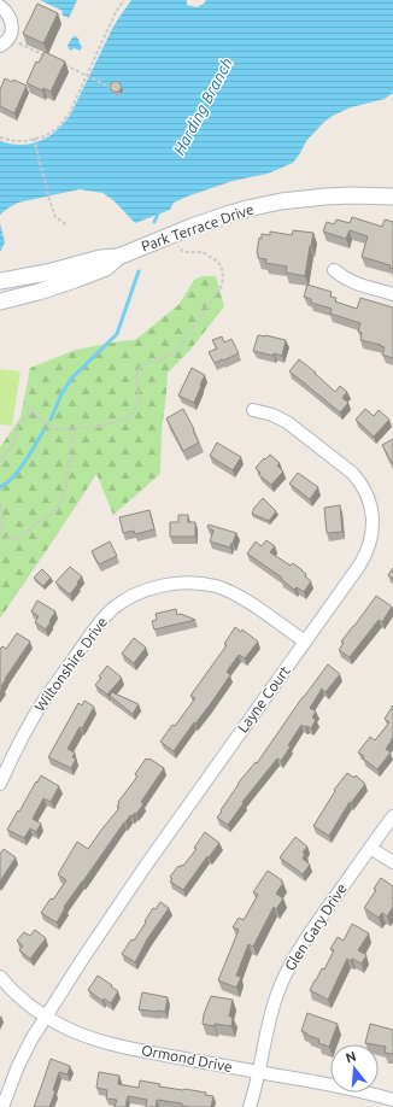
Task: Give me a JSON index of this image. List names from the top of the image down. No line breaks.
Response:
{"streets":{"street":["Park Terrace Drive","Wiltonshire Drive","Layne Court","Glen Gary Drive","Ormond Drive"]},"crossings":[["Wiltonshire Drive","Layne Court"],["Layne Court","Ormond Drive"],["Glen Gary Drive","Ormond Drive"]],"water":["Harding Branch"],"north":"top"}
